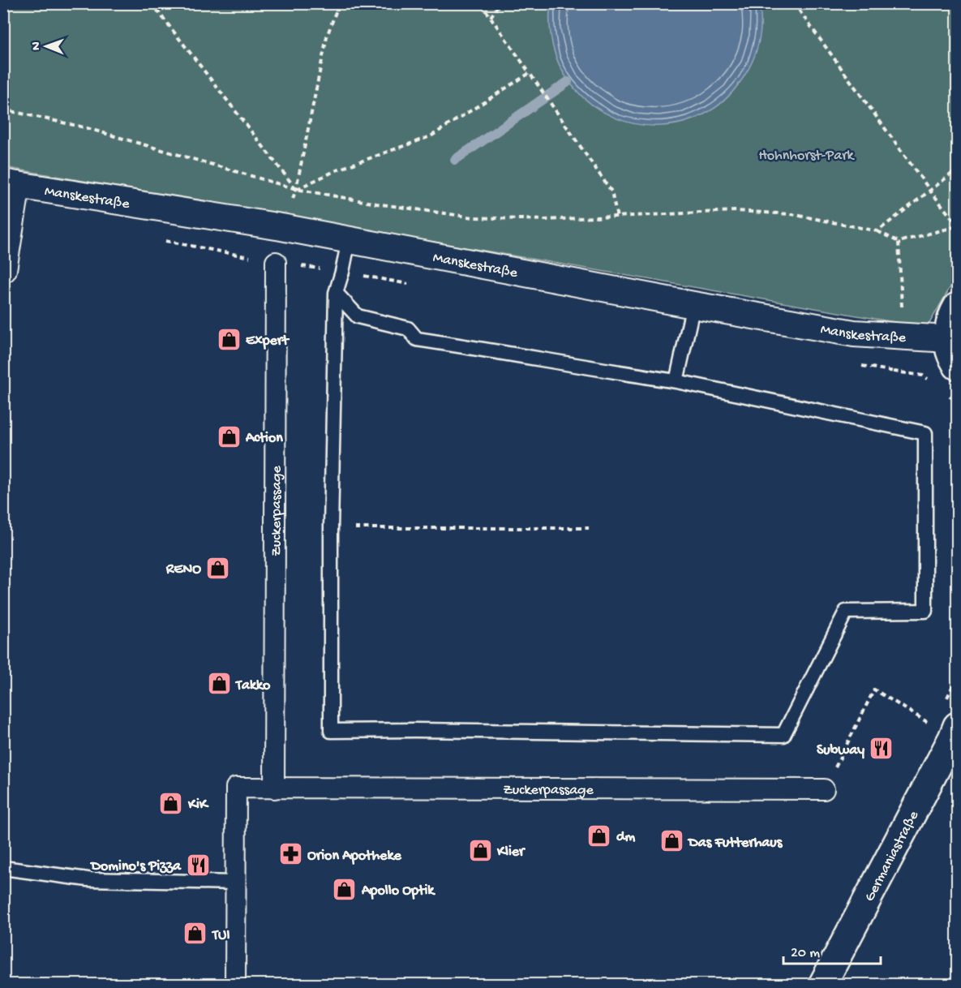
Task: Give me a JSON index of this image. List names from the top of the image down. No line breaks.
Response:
{"streets":{"street":["Manskestraße","Zuckerpassage","Germaniastraße"]},"parks":["Hohnhorst-Park"],"places":{"shop":["Expert","Action","RENO","Takko","KiK","dm","Das Futterhaus","Klier","Apollo Optik","TUI"],"restaurant":["Subway","Domino's Pizza"],"pharmacy":["Orion Apotheke"]},"scale_bar":"20 m","north":"left"}
